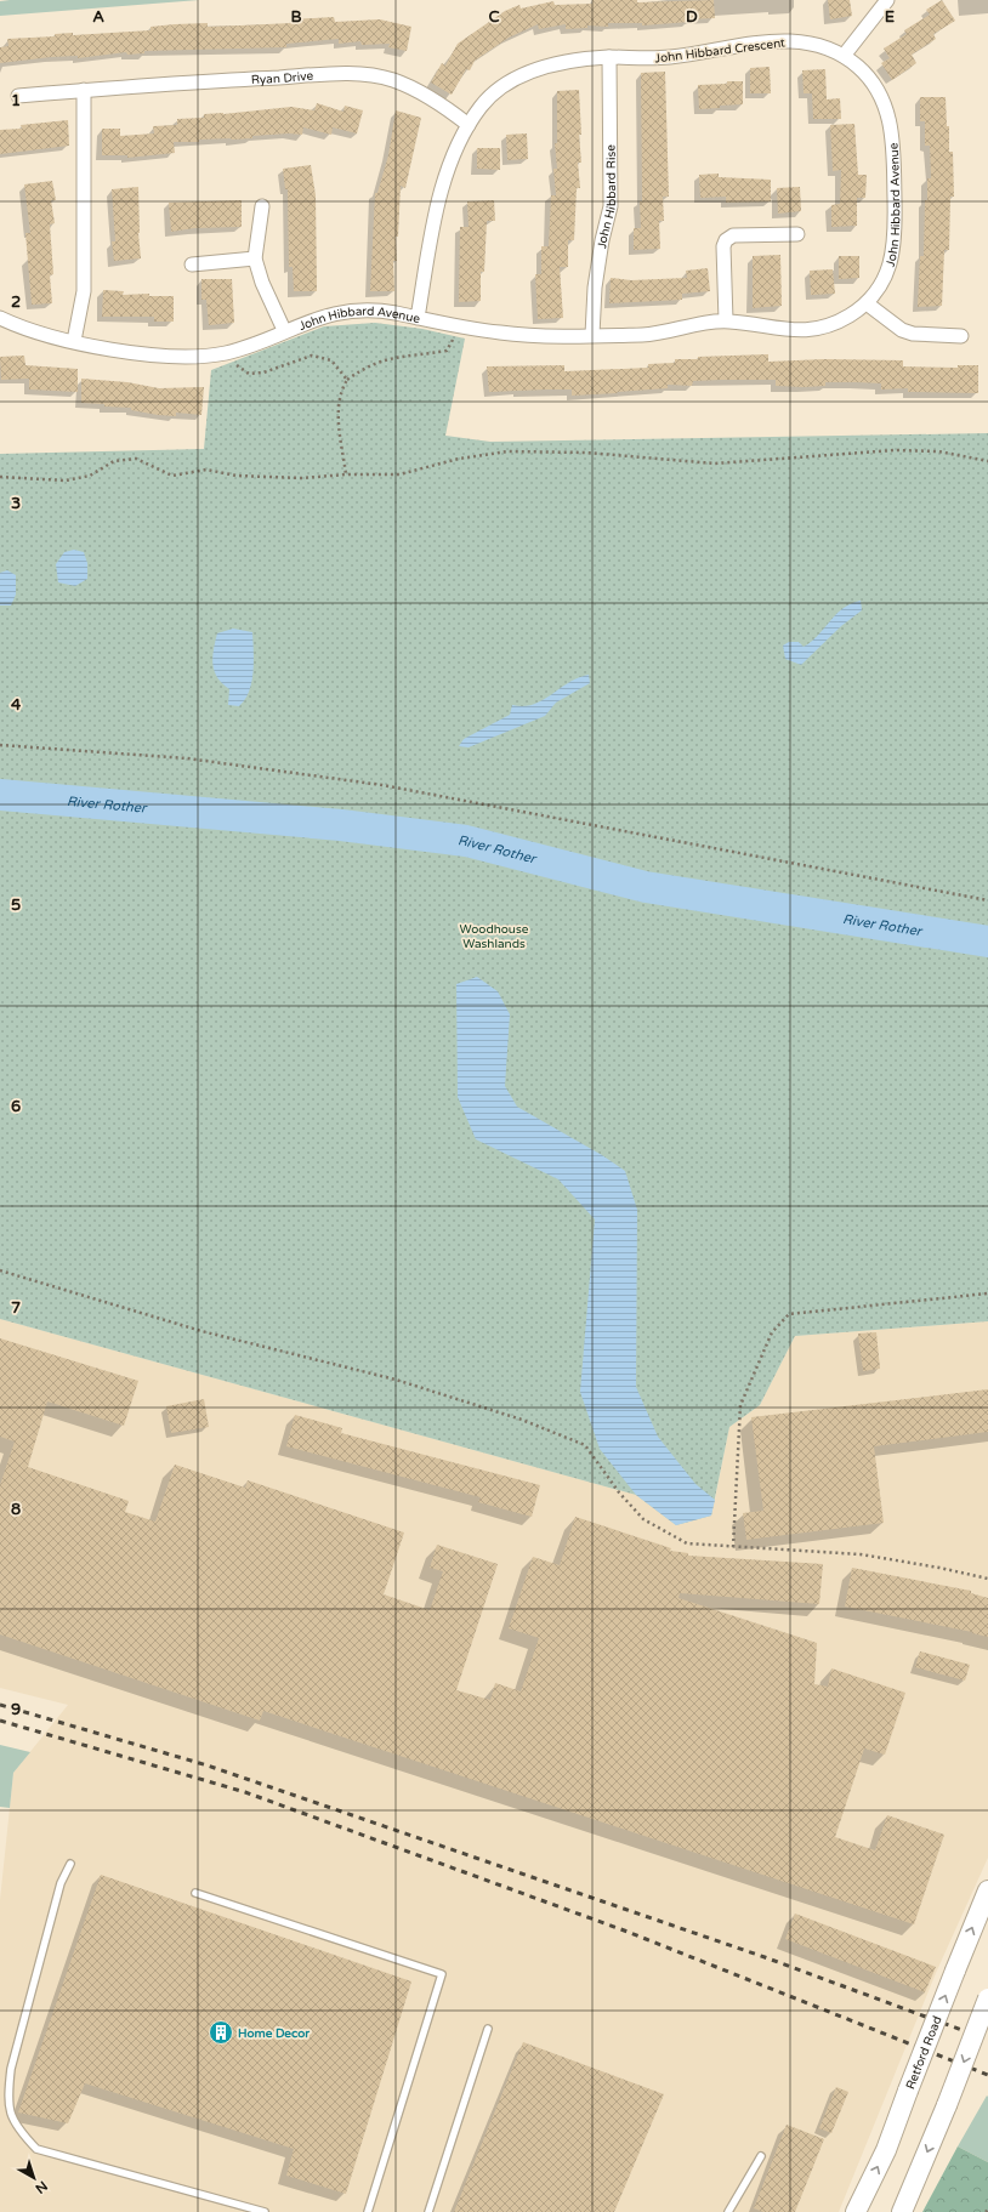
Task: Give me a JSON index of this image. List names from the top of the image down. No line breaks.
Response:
{"streets":{"main road":["Retford Road"],"street":["John Hibbard Crescent","Ryan Drive","John Hibbard Rise","John Hibbard Avenue"]},"crossings":[["John Hibbard Crescent","Ryan Drive"],["John Hibbard Crescent","John Hibbard Rise"],["John Hibbard Crescent","John Hibbard Avenue"],["John Hibbard Rise","John Hibbard Avenue"]],"water":["River Rother"],"parks":["Woodhouse Washlands"],"places":{"building":["Home Decor"]},"north":"bottom right","grid":{"columns":["A","B","C","D","E"],"rows":["1","2","3","4","5","6","7","8","9"]}}
